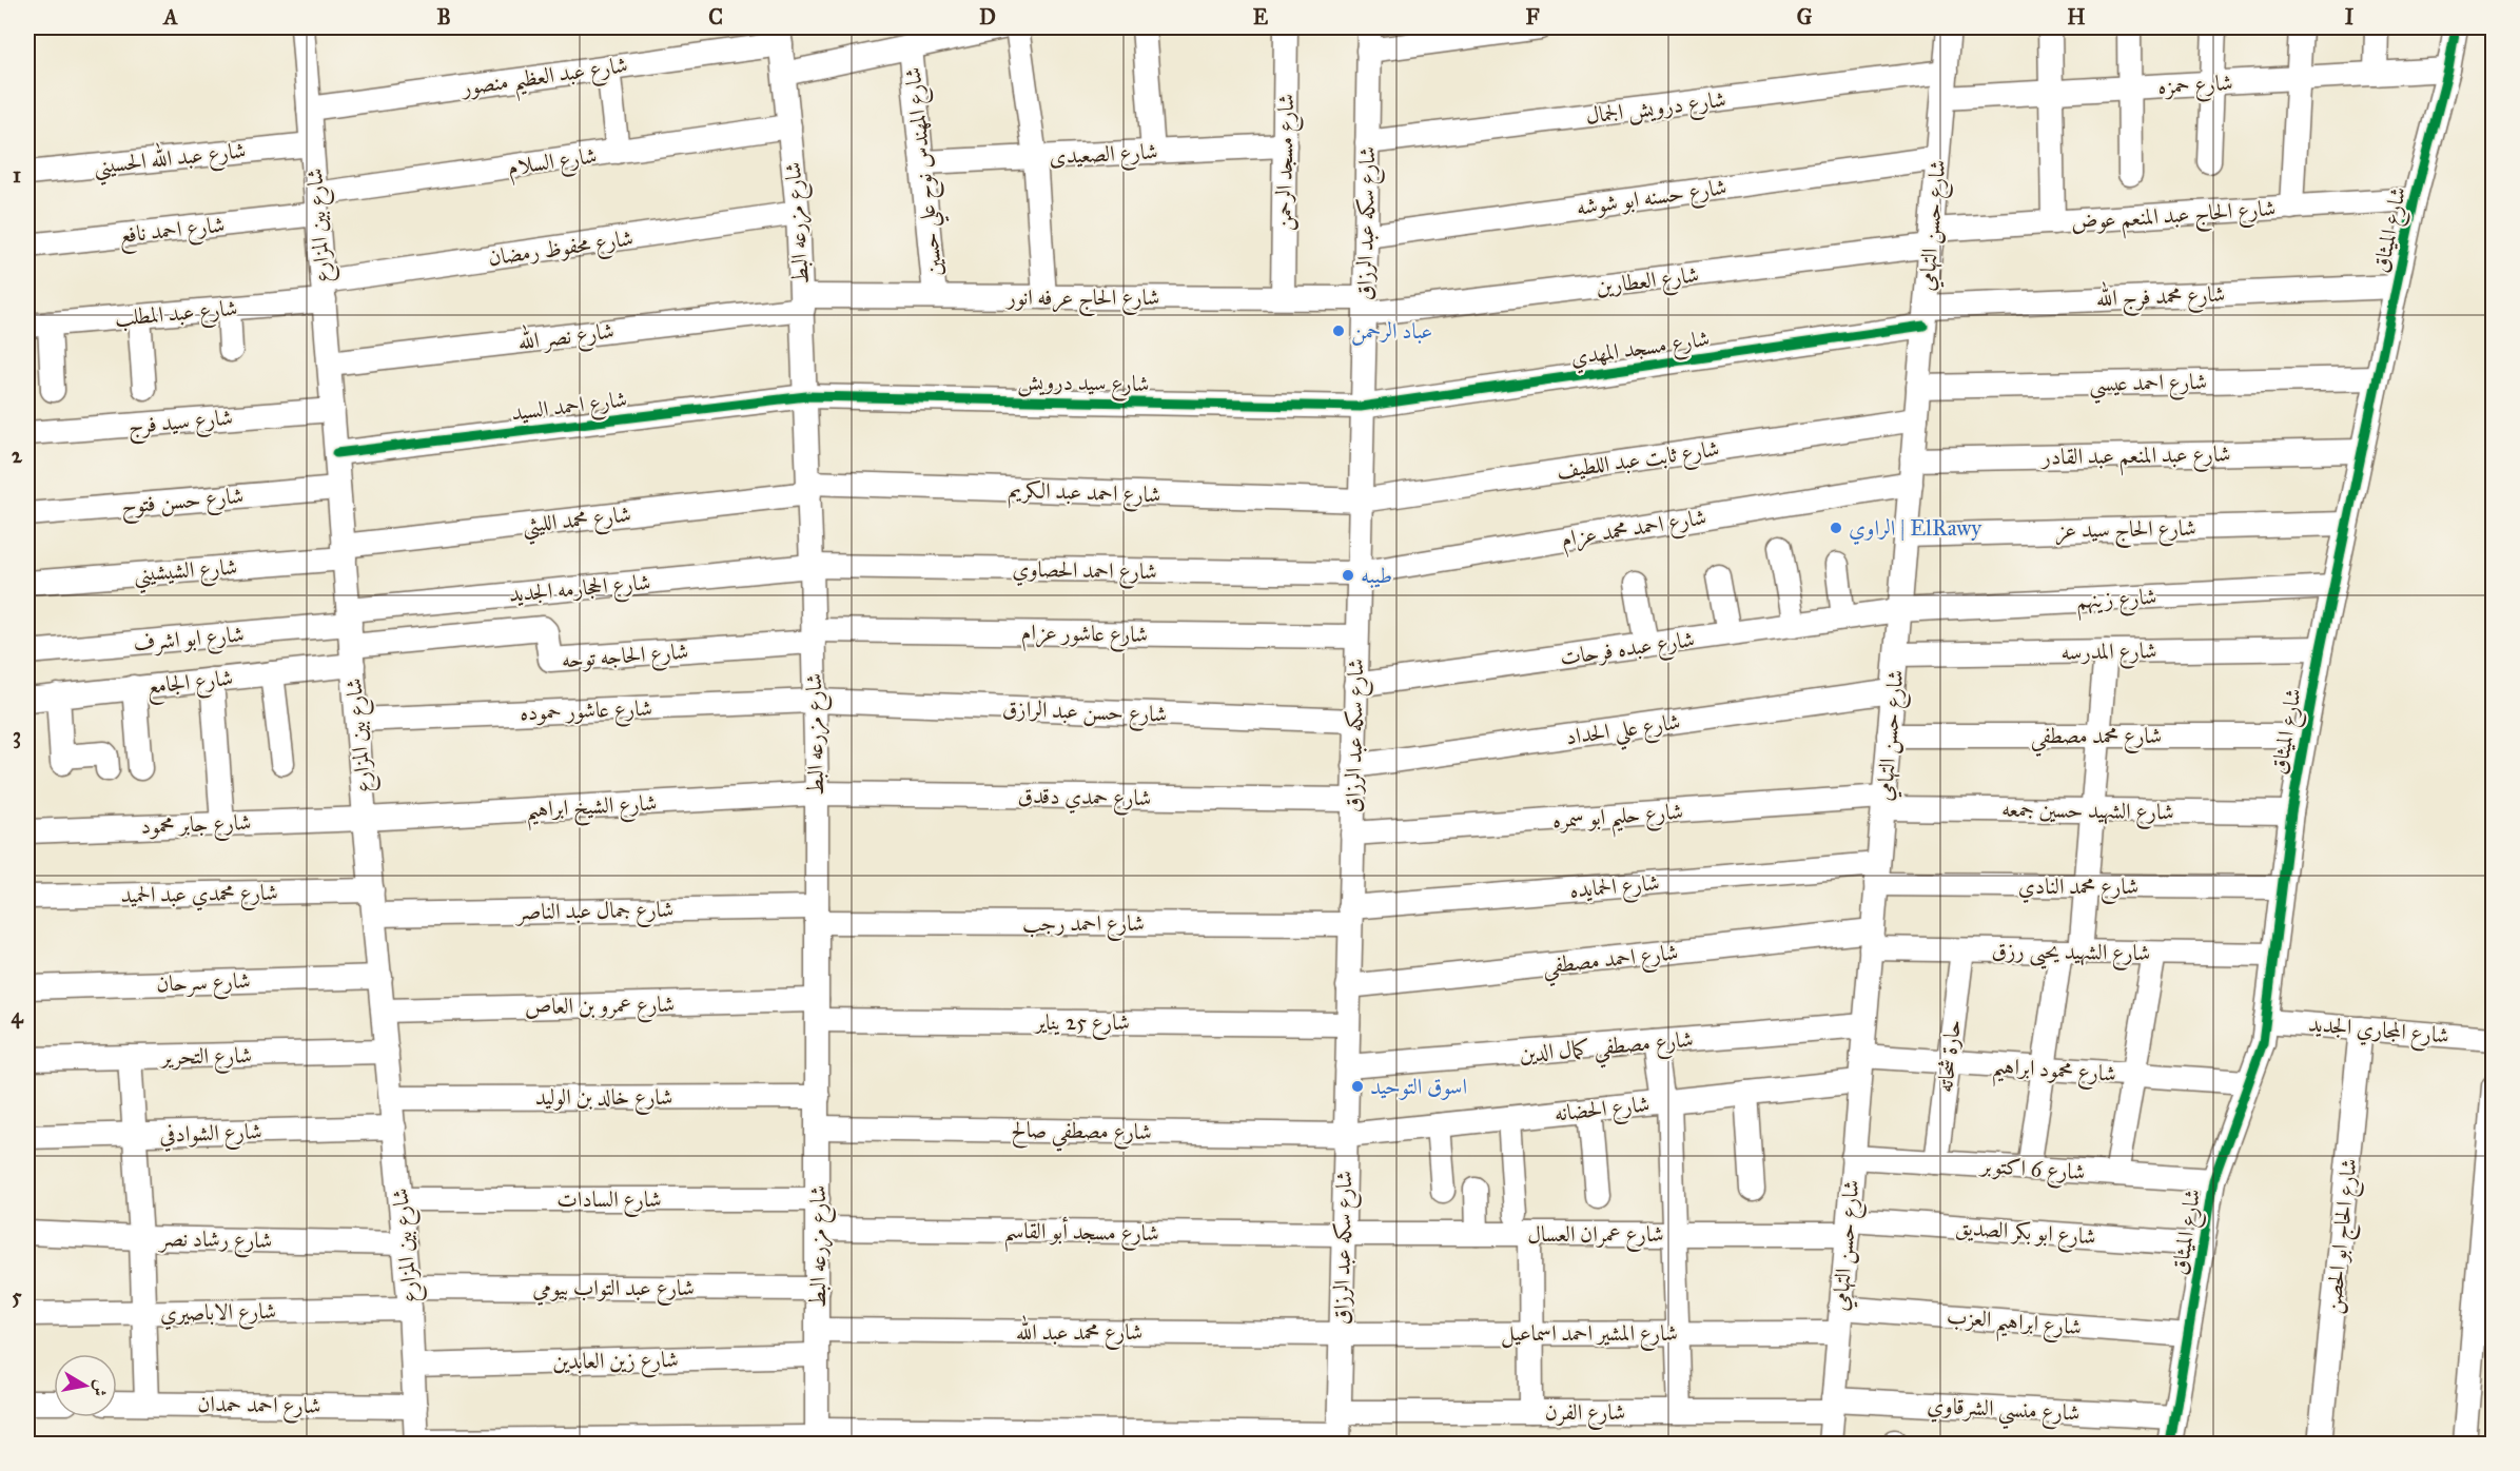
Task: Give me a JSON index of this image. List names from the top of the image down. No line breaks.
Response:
{"streets":{"street":["شارع عبد العظيم منصور","شارع حمزه","شارع درويش الجمال","شارع الصعيدى","شارع عبد الله الحسيني","شارع السلام","شارع مسجد الرحمن","شارع المهندس نوح علي حسين","شارع حسنه ابو شوشه","شارع الحاج عبد المنعم عوض","شارع مزرعه البط","شارع سكه عبد الرزاق","شارع بين المزارع","شارع حسن التهامي","شارع احمد نافع","شارع الميثاق","شارع محفوظ رمضان","شارع العطارين","شارع محمد فرج الله","شارع الحاج عرفه انور","شارع عبد المطلب","شارع نصر الله","شارع مسجد المهدي","شارع سيد درويش","شارع احمد عيسي","شارع احمد السيد","شارع سيد فرج","شارع عبد المنعم عبد القادر","شارع ثابت عبد اللطيف","شارع احمد عبد الكريم","شارع حسن فتوح","شارع محمد الليثي","شارع احمد محمد عزام","شارع الحاج سيد عز","شارع الشيشيني","شارع احمد الحصاوي","شارع الحجارمه الجديد","شارع زينهم","شارع عاشور عزام","شارع ابو اشرف","شارع عبده فرحات","شارع المدرسه","شارع الحاجه توحه","شارع الجامع","شارع عاشور حموده","شارع حسن عبد الرازق","شارع علي الحداد","شارع محمد مصطفي","شارع حمدي دقدق","شارع الشيخ ابراهيم","شارع الشهيد حسين جمعه","شارع حليم ابو سمره","شارع جابر محمود","شارع الحمايده","شارع محمد النادي","شارع محمدي عبد الحميد","شارع جمال عبد الناصر","شارع احمد رجب","شارع الشهيد يحيى رزق","شارع احمد مصطفي","شارع سرحان","شارع عمرو بن العاص","شارع 25 يناير","شارع المجاري الجديد","شارع مصطفي كمال الدين","شارع التحرير","حارة شحاته","شارع محمود ابراهيم","شارع خالد بن الوليد","شارع الحضانه","شارع مصطفي صالح","شارع الشوادفي","شارع 6 اكتوبر","شارع السادات","شارع مسجد أبو القاسم","شارع ابو بكر الصديق","شارع عمران العسال","شارع الحاج ابو الحصن","شارع رشاد نصر","شارع عبد التواب بيومي","شارع الاباصيري","شارع ابراهيم العزب","شارع محمد عبد الله","شارع المشير احمد اسماعيل","شارع زين العابدين","شارع احمد حمدان","شارع منسي الشرقاوي","شارع الفرن"]},"crossings":[["شارع عبد العظيم منصور","شارع مزرعه البط"],["شارع عبد العظيم منصور","شارع بين المزارع"],["شارع حمزه","شارع حسن التهامي"],["شارع حمزه","شارع الميثاق"],["شارع درويش الجمال","شارع سكه عبد الرزاق"],["شارع درويش الجمال","شارع حسن التهامي"],["شارع الصعيدى","شارع مسجد الرحمن"],["شارع الصعيدى","شارع المهندس نوح علي حسين"],["شارع عبد الله الحسيني","شارع بين المزارع"],["شارع السلام","شارع مزرعه البط"],["شارع السلام","شارع بين المزارع"],["شارع السلام","شارع احمد نافع"],["شارع مسجد الرحمن","شارع الحاج عرفه انور"],["شارع المهندس نوح علي حسين","شارع الحاج عرفه انور"],["شارع حسنه ابو شوشه","شارع سكه عبد الرزاق"],["شارع حسنه ابو شوشه","شارع حسن التهامي"],["شارع الحاج عبد المنعم عوض","شارع حسن التهامي"],["شارع الحاج عبد المنعم عوض","شارع الميثاق"],["شارع الحاج عبد المنعم عوض","شارع العطارين"],["شارع مزرعه البط","شارع محفوظ رمضان"],["شارع مزرعه البط","شارع الحاج عرفه انور"],["شارع مزرعه البط","شارع نصر الله"],["شارع مزرعه البط","شارع سيد درويش"],["شارع مزرعه البط","شارع احمد السيد"],["شارع مزرعه البط","شارع احمد عبد الكريم"],["شارع مزرعه البط","شارع محمد الليثي"],["شارع مزرعه البط","شارع احمد الحصاوي"],["شارع مزرعه البط","شارع الحجارمه الجديد"],["شارع مزرعه البط","شارع عاشور عزام"],["شارع مزرعه البط","شارع الحاجه توحه"],["شارع مزرعه البط","شارع عاشور حموده"],["شارع مزرعه البط","شارع حسن عبد الرازق"],["شارع مزرعه البط","شارع حمدي دقدق"],["شارع مزرعه البط","شارع الشيخ ابراهيم"],["شارع مزرعه البط","شارع جمال عبد الناصر"],["شارع مزرعه البط","شارع احمد رجب"],["شارع مزرعه البط","شارع عمرو بن العاص"],["شارع مزرعه البط","شارع 25 يناير"],["شارع مزرعه البط","شارع خالد بن الوليد"],["شارع مزرعه البط","شارع مصطفي صالح"],["شارع مزرعه البط","شارع السادات"],["شارع مزرعه البط","شارع مسجد أبو القاسم"],["شارع مزرعه البط","شارع عبد التواب بيومي"],["شارع مزرعه البط","شارع محمد عبد الله"],["شارع مزرعه البط","شارع زين العابدين"],["شارع مزرعه البط","شارع الفرن"],["شارع سكه عبد الرزاق","شارع العطارين"],["شارع سكه عبد الرزاق","شارع الحاج عرفه انور"],["شارع سكه عبد الرزاق","شارع مسجد المهدي"],["شارع سكه عبد الرزاق","شارع سيد درويش"],["شارع سكه عبد الرزاق","شارع ثابت عبد اللطيف"],["شارع سكه عبد الرزاق","شارع احمد عبد الكريم"],["شارع سكه عبد الرزاق","شارع احمد محمد عزام"],["شارع سكه عبد الرزاق","شارع احمد الحصاوي"],["شارع سكه عبد الرزاق","شارع عاشور عزام"],["شارع سكه عبد الرزاق","شارع عبده فرحات"],["شارع سكه عبد الرزاق","شارع حسن عبد الرازق"],["شارع سكه عبد الرزاق","شارع علي الحداد"],["شارع سكه عبد الرزاق","شارع حمدي دقدق"],["شارع سكه عبد الرزاق","شارع حليم ابو سمره"],["شارع سكه عبد الرزاق","شارع الحمايده"],["شارع سكه عبد الرزاق","شارع احمد رجب"],["شارع سكه عبد الرزاق","شارع احمد مصطفي"],["شارع سكه عبد الرزاق","شارع 25 يناير"],["شارع سكه عبد الرزاق","شارع مصطفي كمال الدين"],["شارع سكه عبد الرزاق","شارع الحضانه"],["شارع سكه عبد الرزاق","شارع مصطفي صالح"],["شارع سكه عبد الرزاق","شارع مسجد أبو القاسم"],["شارع سكه عبد الرزاق","شارع عمران العسال"],["شارع سكه عبد الرزاق","شارع محمد عبد الله"],["شارع سكه عبد الرزاق","شارع المشير احمد اسماعيل"],["شارع سكه عبد الرزاق","شارع الفرن"],["شارع بين المزارع","شارع احمد نافع"],["شارع بين المزارع","شارع محفوظ رمضان"],["شارع بين المزارع","شارع عبد المطلب"],["شارع بين المزارع","شارع نصر الله"],["شارع بين المزارع","شارع احمد السيد"],["شارع بين المزارع","شارع سيد فرج"],["شارع بين المزارع","شارع حسن فتوح"],["شارع بين المزارع","شارع محمد الليثي"],["شارع بين المزارع","شارع الشيشيني"],["شارع بين المزارع","شارع الحجارمه الجديد"],["شارع بين المزارع","شارع ابو اشرف"],["شارع بين المزارع","شارع الحاجه توحه"],["شارع بين المزارع","شارع الجامع"],["شارع بين المزارع","شارع عاشور حموده"],["شارع بين المزارع","شارع الشيخ ابراهيم"],["شارع بين المزارع","شارع جابر محمود"],["شارع بين المزارع","شارع محمدي عبد الحميد"],["شارع بين المزارع","شارع جمال عبد الناصر"],["شارع بين المزارع","شارع سرحان"],["شارع بين المزارع","شارع عمرو بن العاص"],["شارع بين المزارع","شارع التحرير"],["شارع بين المزارع","شارع خالد بن الوليد"],["شارع بين المزارع","شارع الشوادفي"],["شارع بين المزارع","شارع السادات"],["شارع بين المزارع","شارع رشاد نصر"],["شارع بين المزارع","شارع عبد التواب بيومي"],["شارع بين المزارع","شارع الاباصيري"],["شارع بين المزارع","شارع زين العابدين"],["شارع بين المزارع","شارع احمد حمدان"],["شارع بين المزارع","شارع الفرن"],["شارع حسن التهامي","شارع العطارين"],["شارع حسن التهامي","شارع محمد فرج الله"],["شارع حسن التهامي","شارع مسجد المهدي"],["شارع حسن التهامي","شارع احمد عيسي"],["شارع حسن التهامي","شارع عبد المنعم عبد القادر"],["شارع حسن التهامي","شارع ثابت عبد اللطيف"],["شارع حسن التهامي","شارع احمد محمد عزام"],["شارع حسن التهامي","شارع الحاج سيد عز"],["شارع حسن التهامي","شارع زينهم"],["شارع حسن التهامي","شارع عبده فرحات"],["شارع حسن التهامي","شارع المدرسه"],["شارع حسن التهامي","شارع علي الحداد"],["شارع حسن التهامي","شارع محمد مصطفي"],["شارع حسن التهامي","شارع الشهيد حسين جمعه"],["شارع حسن التهامي","شارع حليم ابو سمره"],["شارع حسن التهامي","شارع الحمايده"],["شارع حسن التهامي","شارع محمد النادي"],["شارع حسن التهامي","شارع الشهيد يحيى رزق"],["شارع حسن التهامي","شارع احمد مصطفي"],["شارع حسن التهامي","شارع مصطفي كمال الدين"],["شارع حسن التهامي","شارع محمود ابراهيم"],["شارع حسن التهامي","شارع الحضانه"],["شارع حسن التهامي","شارع 6 اكتوبر"],["شارع حسن التهامي","شارع ابو بكر الصديق"],["شارع حسن التهامي","شارع عمران العسال"],["شارع حسن التهامي","شارع ابراهيم العزب"],["شارع حسن التهامي","شارع المشير احمد اسماعيل"],["شارع حسن التهامي","شارع منسي الشرقاوي"],["شارع حسن التهامي","شارع الفرن"],["شارع الميثاق","شارع محمد فرج الله"],["شارع الميثاق","شارع احمد عيسي"],["شارع الميثاق","شارع عبد المنعم عبد القادر"],["شارع الميثاق","شارع الحاج سيد عز"],["شارع الميثاق","شارع زينهم"],["شارع الميثاق","شارع المدرسه"],["شارع الميثاق","شارع محمد مصطفي"],["شارع الميثاق","شارع الشهيد حسين جمعه"],["شارع الميثاق","شارع محمد النادي"],["شارع الميثاق","شارع الشهيد يحيى رزق"],["شارع الميثاق","شارع المجاري الجديد"],["شارع الميثاق","شارع محمود ابراهيم"],["شارع الميثاق","شارع 6 اكتوبر"],["شارع الميثاق","شارع ابو بكر الصديق"],["شارع الميثاق","شارع ابراهيم العزب"],["شارع الميثاق","شارع منسي الشرقاوي"],["شارع محفوظ رمضان","شارع عبد المطلب"],["شارع العطارين","شارع الحاج عرفه انور"],["شارع محمد فرج الله","شارع مسجد المهدي"],["شارع الحاج عرفه انور","شارع نصر الله"],["شارع مسجد المهدي","شارع سيد درويش"],["شارع سيد درويش","شارع احمد السيد"],["شارع ثابت عبد اللطيف","شارع احمد عبد الكريم"],["شارع احمد عبد الكريم","شارع محمد الليثي"],["شارع محمد الليثي","شارع الشيشيني"],["شارع احمد محمد عزام","شارع احمد الحصاوي"],["شارع احمد الحصاوي","شارع الحجارمه الجديد"],["شارع الحجارمه الجديد","شارع ابو اشرف"],["شارع الحجارمه الجديد","شارع الحاجه توحه"],["شارع الحجارمه الجديد","شارع الجامع"],["شارع زينهم","شارع عبده فرحات"],["شارع عاشور عزام","شارع الحاجه توحه"],["شارع ابو اشرف","شارع الحاجه توحه"],["شارع ابو اشرف","شارع الجامع"],["شارع الحاجه توحه","شارع الجامع"],["شارع عاشور حموده","شارع حسن عبد الرازق"],["شارع حمدي دقدق","شارع الشيخ ابراهيم"],["شارع الشيخ ابراهيم","شارع جابر محمود"],["شارع الشهيد حسين جمعه","شارع حليم ابو سمره"],["شارع الحمايده","شارع محمد النادي"],["شارع الحمايده","شارع احمد رجب"],["شارع جمال عبد الناصر","شارع احمد رجب"],["شارع الشهيد يحيى رزق","شارع احمد مصطفي"],["شارع الشهيد يحيى رزق","حارة شحاته"],["شارع عمرو بن العاص","شارع 25 يناير"],["شارع المجاري الجديد","شارع الحاج ابو الحصن"],["حارة شحاته","شارع محمود ابراهيم"],["حارة شحاته","شارع 6 اكتوبر"],["شارع الحضانه","شارع مصطفي صالح"],["شارع مسجد أبو القاسم","شارع عمران العسال"],["شارع ابو بكر الصديق","شارع عمران العسال"],["شارع عبد التواب بيومي","شارع الاباصيري"],["شارع محمد عبد الله","شارع المشير احمد اسماعيل"],["شارع منسي الشرقاوي","شارع الفرن"]],"places":["عباد الرحمن","الراوي | ElRawy","طيبه","اسوق التوحيد"],"north":"right","grid":{"columns":["A","B","C","D","E","F","G","H","I"],"rows":["1","2","3","4","5"]}}
